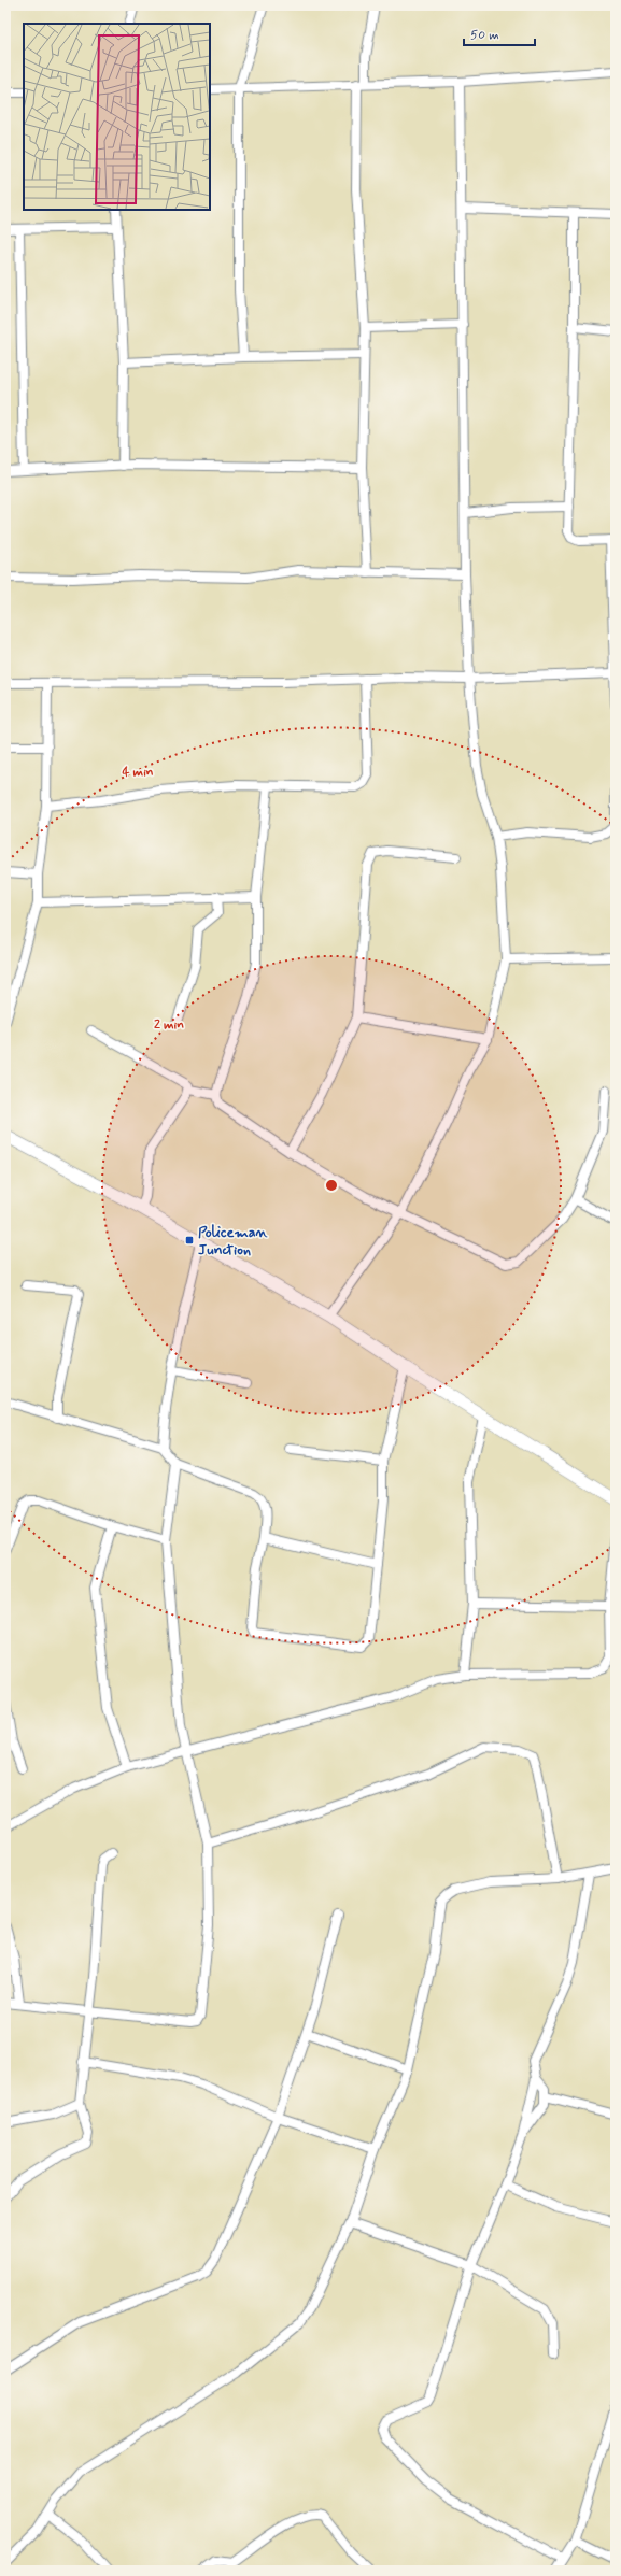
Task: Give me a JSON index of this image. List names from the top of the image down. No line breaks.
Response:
{"places":{"transit":["Policeman Junction"]},"scale_bar":"50 m","rings":["4 min","2 min"]}
